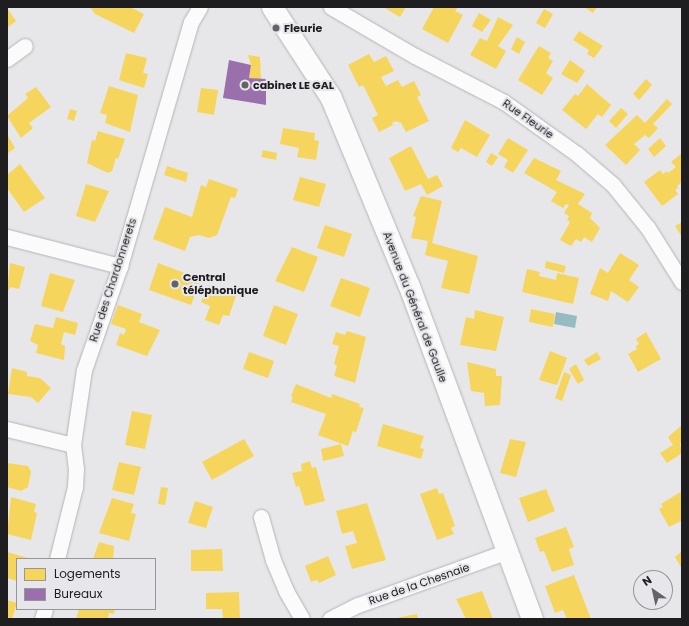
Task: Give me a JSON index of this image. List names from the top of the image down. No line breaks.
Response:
{"streets":{"street":["Rue Fleurie","Rue des Chardonnerets","Avenue du Général de Gaulle","Rue de la Chesnaie"]},"crossings":[["Avenue du Général de Gaulle","Rue de la Chesnaie"]],"places":["Fleurie","cabinet LE GAL","Central téléphonique"],"legend":["Logements","Bureaux"],"north":"top left"}
